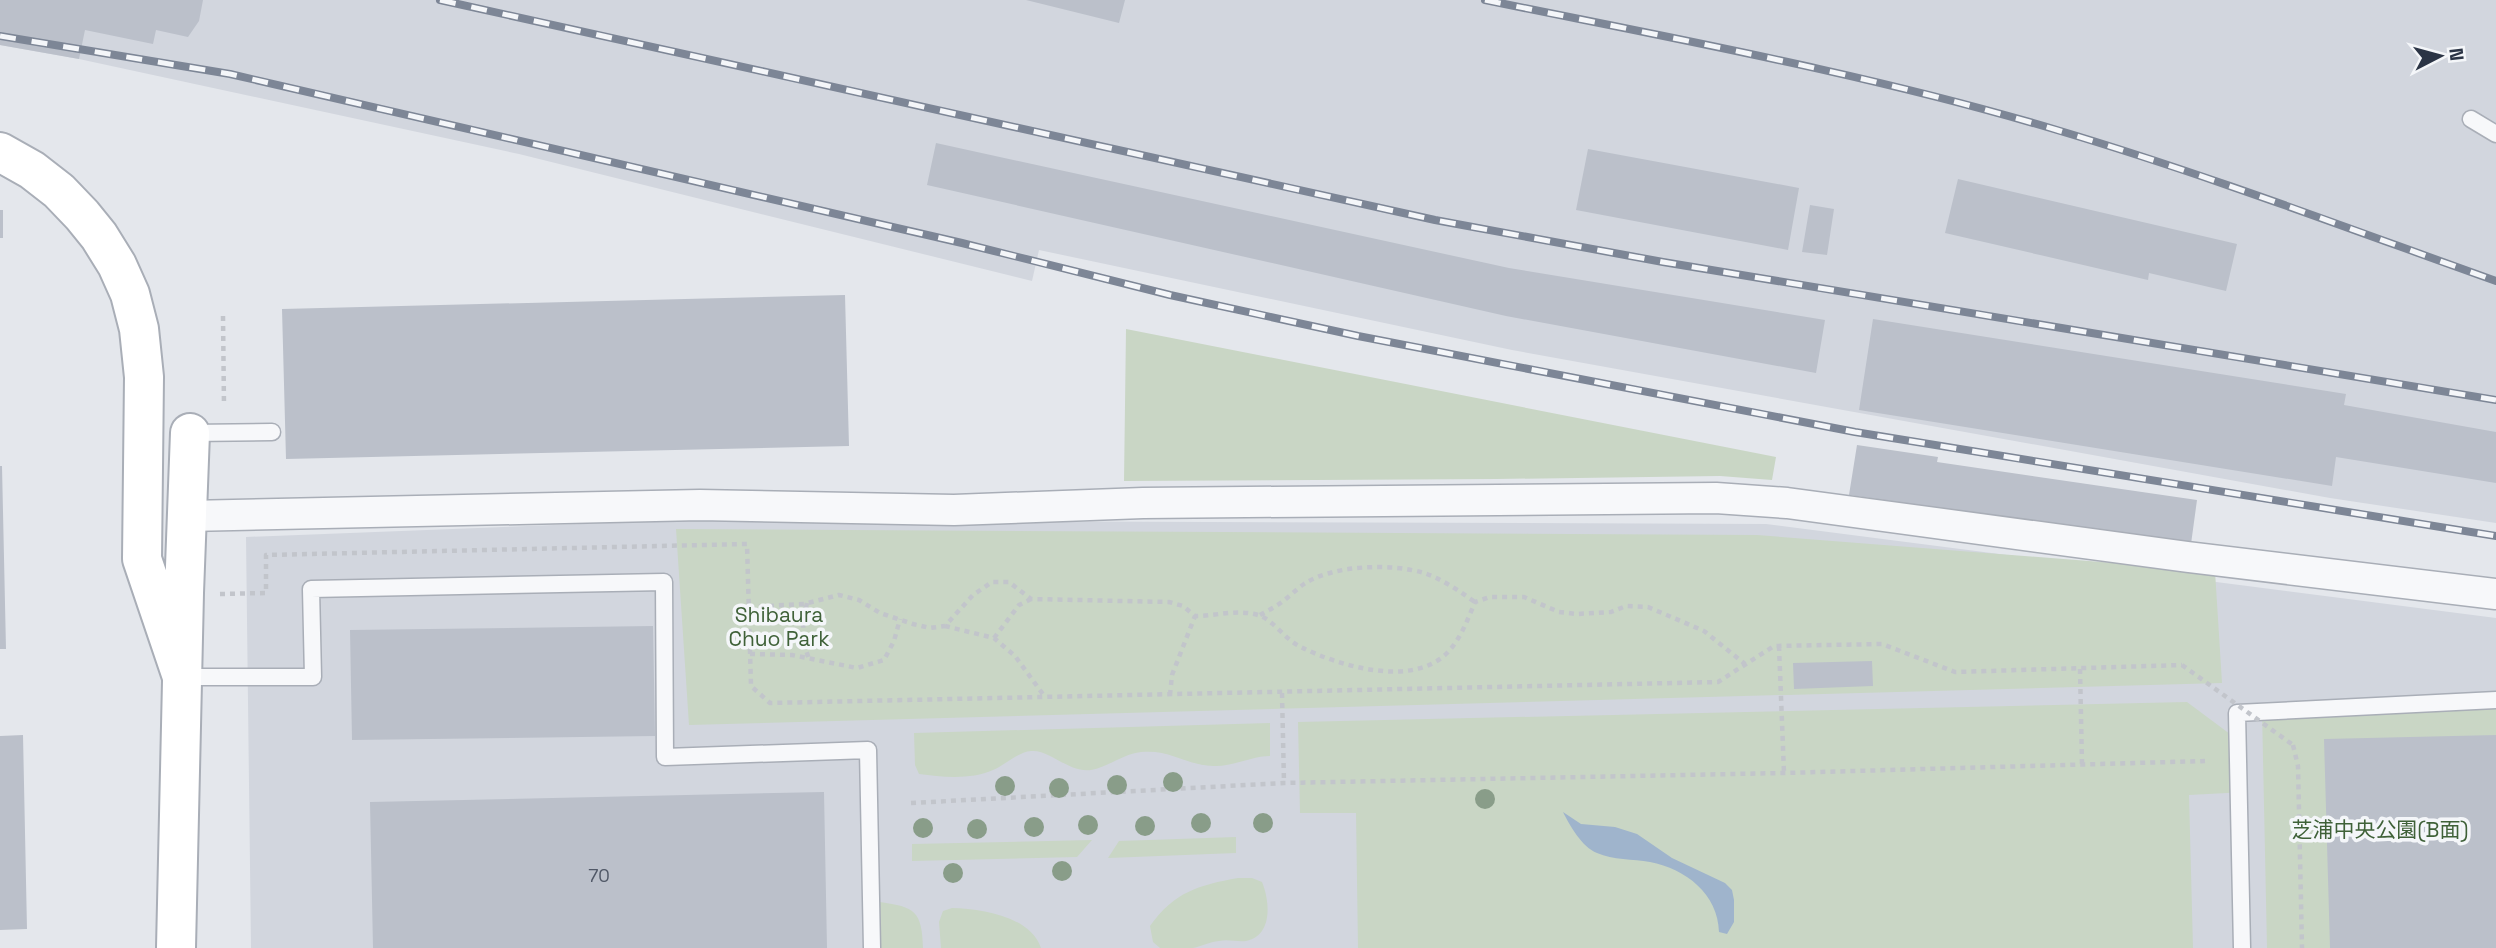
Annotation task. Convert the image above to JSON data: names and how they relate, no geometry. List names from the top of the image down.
{
  "parks": ["Shibaura Chuo Park", "芝浦中央公園(B面)"],
  "house_numbers": ["70"],
  "north": "right"
}
